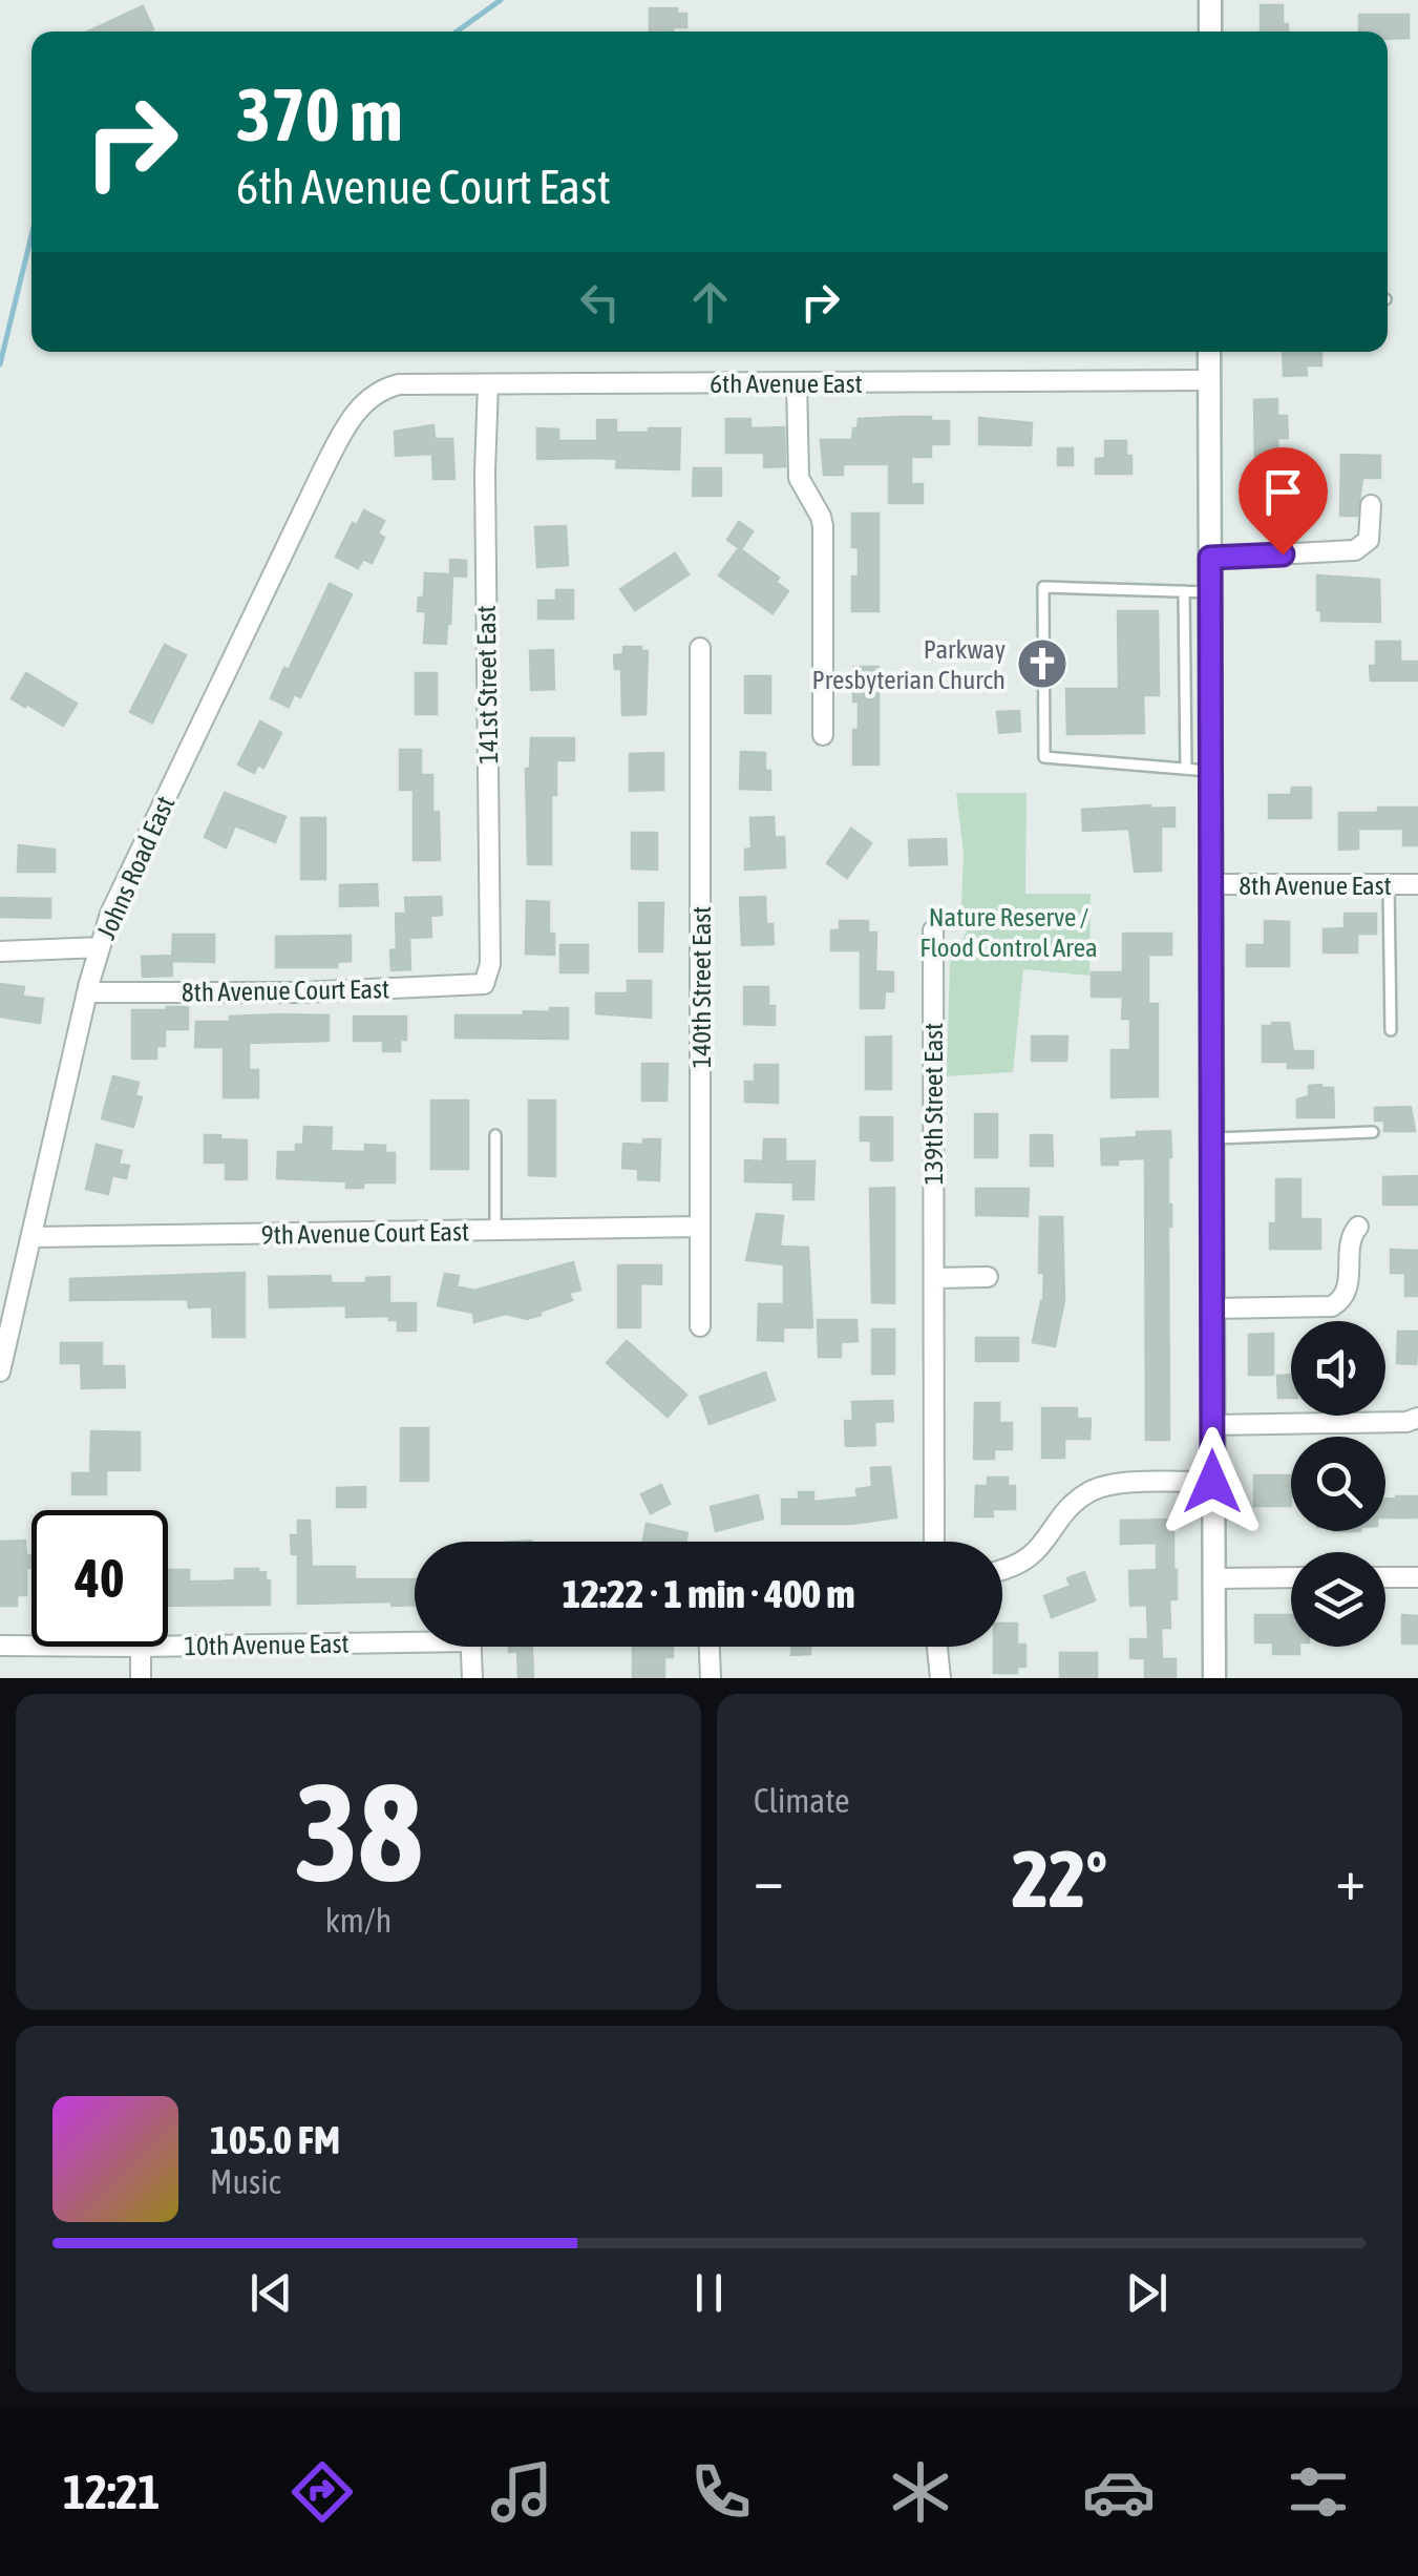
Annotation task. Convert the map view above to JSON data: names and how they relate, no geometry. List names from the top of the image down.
{
  "streets": {
    "street": [
      "6th Avenue East",
      "141st Street East",
      "Johns Road East",
      "8th Avenue East",
      "140th Street East",
      "8th Avenue Court East",
      "139th Street East",
      "9th Avenue Court East",
      "10th Avenue East"
    ]
  },
  "crossings": [
    ["6th Avenue East", "141st Street East"],
    ["6th Avenue East", "Johns Road East"],
    ["141st Street East", "8th Avenue Court East"],
    ["Johns Road East", "8th Avenue Court East"],
    ["Johns Road East", "9th Avenue Court East"],
    ["140th Street East", "9th Avenue Court East"]
  ],
  "parks": ["Nature Reserve / Flood Control Area"],
  "places": {
    "church": ["Parkway Presbyterian Church"]
  },
  "page": {
    "turn": ["370 m", "6th Avenue Court East"],
    "limit": "40",
    "trip": "12:22 · 1 min · 400 m",
    "tile": [
      ["38", "km/h"],
      "Climate"
    ],
    "heat": ["−", "22°", "+"],
    "song": ["105.0 FM", "Music"],
    "tabs": "12:21"
  }
}
